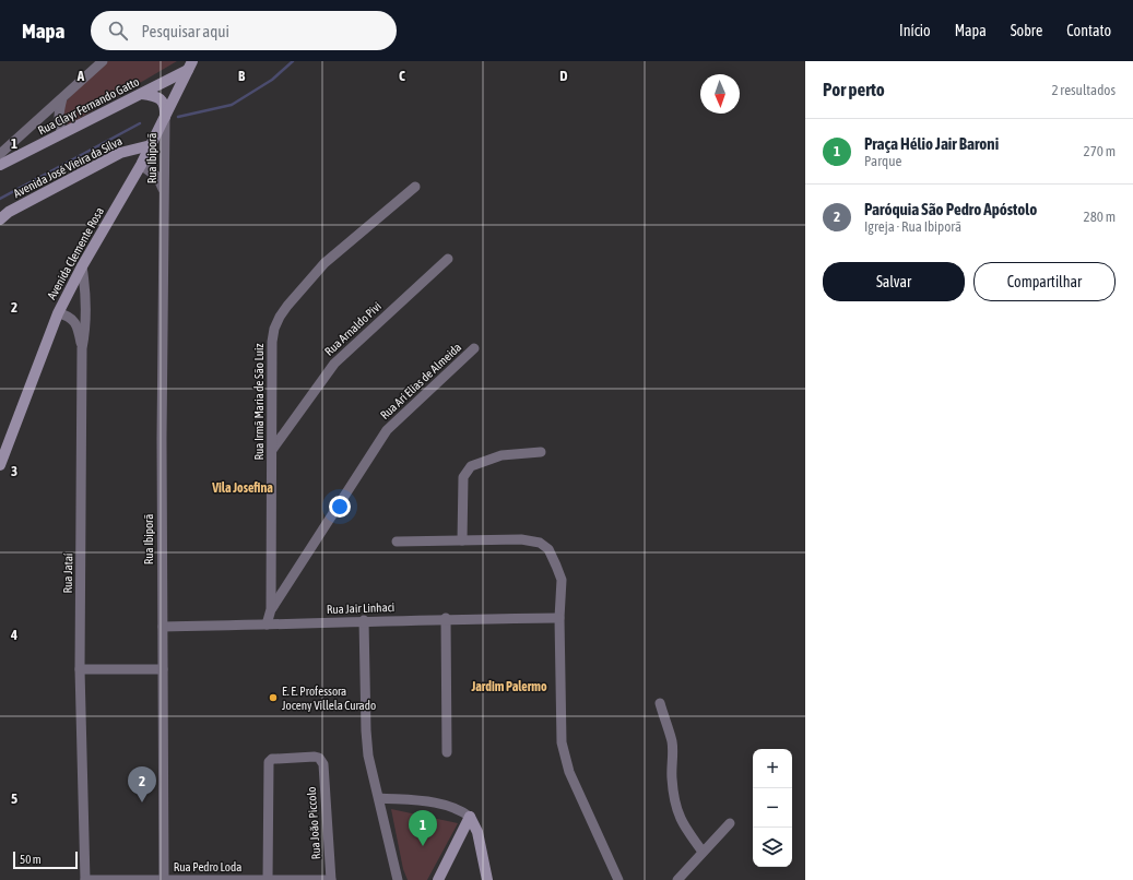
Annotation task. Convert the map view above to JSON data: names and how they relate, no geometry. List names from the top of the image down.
{
  "streets": {
    "main road": ["Rua Clayr Fernando Gatto", "Avenida José Vieira da Silva", "Avenida Clemente Rosa"],
    "street": [
      "Rua Ibiporã",
      "Rua Arnaldo Pivi",
      "Rua Ari Elias de Almeida",
      "Rua Irmã Maria de São Luiz",
      "Rua Jataí",
      "Rua Jair Linhaci",
      "Rua João Piccolo",
      "Rua Pedro Loda"
    ]
  },
  "crossings": [
    ["Rua Clayr Fernando Gatto", "Avenida Clemente Rosa"],
    ["Rua Ibiporã", "Avenida Clemente Rosa"],
    ["Rua Ibiporã", "Rua Jair Linhaci"],
    ["Rua Ibiporã", "Rua Pedro Loda"],
    ["Avenida José Vieira da Silva", "Avenida Clemente Rosa"],
    ["Avenida Clemente Rosa", "Rua Jataí"],
    ["Rua Arnaldo Pivi", "Rua Irmã Maria de São Luiz"],
    ["Rua Ari Elias de Almeida", "Rua Irmã Maria de São Luiz"],
    ["Rua Irmã Maria de São Luiz", "Rua Jair Linhaci"],
    ["Rua Jataí", "Rua Pedro Loda"],
    ["Rua João Piccolo", "Rua Pedro Loda"]
  ],
  "districts": ["Vila Josefina", "Jardim Palermo"],
  "places": ["E. E. Professora Joceny Villela Curado"],
  "scale_bar": "50 m",
  "north": "bottom",
  "page": {
    "header": "Mapa",
    "search": "Pesquisar aqui",
    "nav": [
      "Início",
      "Mapa",
      "Sobre",
      "Contato"
    ],
    "heading": ["Por perto", "2 resultados"],
    "list": [
      {
        "mark": "1",
        "name": "Praça Hélio Jair Baroni",
        "note": "Parque",
        "value": "270 m"
      },
      {
        "mark": "2",
        "name": "Paróquia São Pedro Apóstolo",
        "note": "Igreja · Rua Ibiporã",
        "value": "280 m"
      }
    ],
    "buttons": ["Salvar", "Compartilhar"],
    "map_buttons": ["+", "−"],
    "pins": ["2", "1"],
    "scale": "50 m"
  },
  "grid": {
    "columns": [
      "A",
      "B",
      "C",
      "D"
    ],
    "rows": [
      "1",
      "2",
      "3",
      "4",
      "5"
    ]
  }
}
